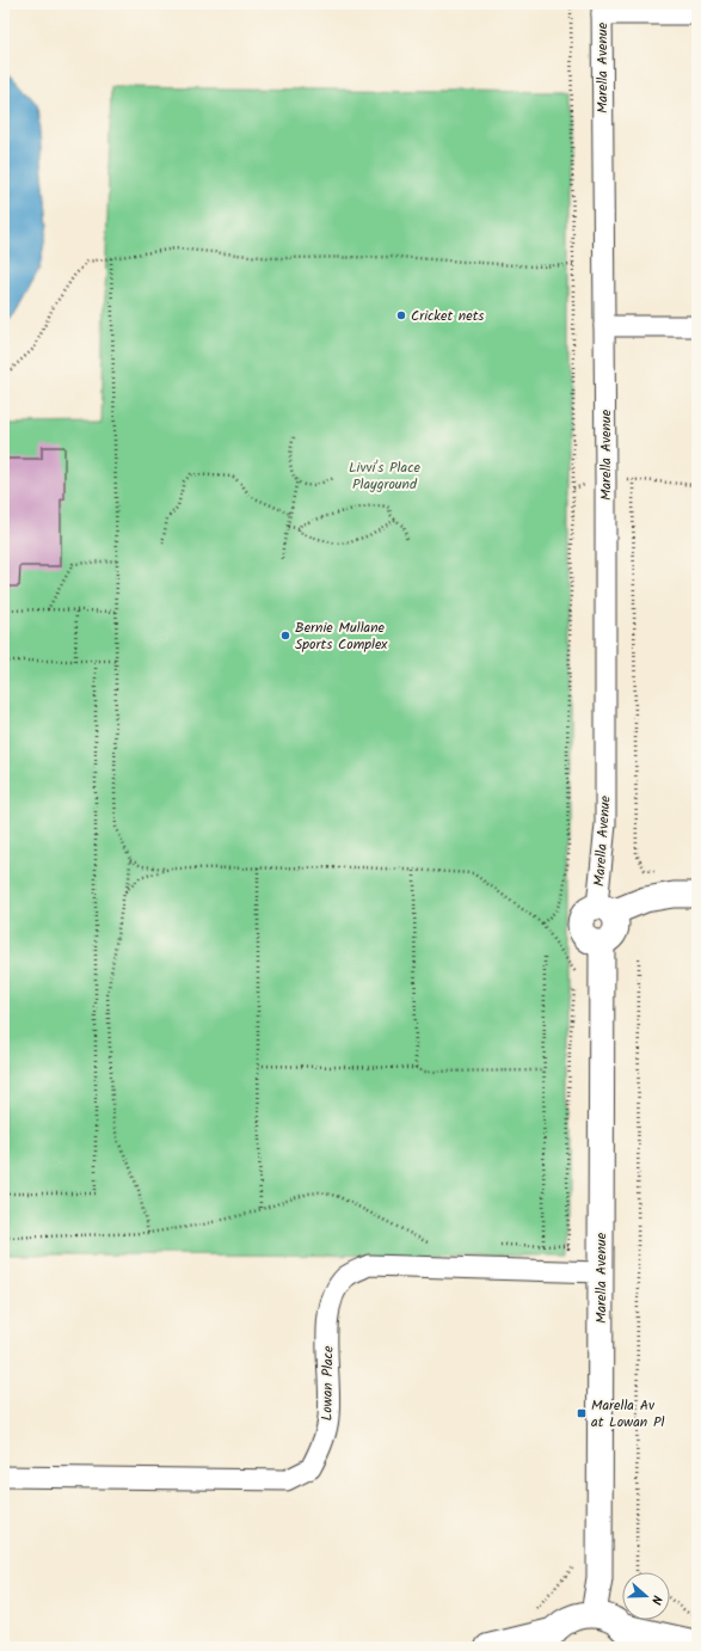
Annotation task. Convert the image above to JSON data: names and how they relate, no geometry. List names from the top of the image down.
{
  "streets": {
    "street": ["Marella Avenue", "Lowan Place"]
  },
  "crossings": [
    ["Marella Avenue", "Lowan Place"]
  ],
  "parks": ["Livvi's Place Playground"],
  "places": {
    "other": ["Cricket nets", "Bernie Mullane Sports Complex"],
    "transit": ["Marella Av at Lowan Pl"]
  },
  "north": "right"
}
